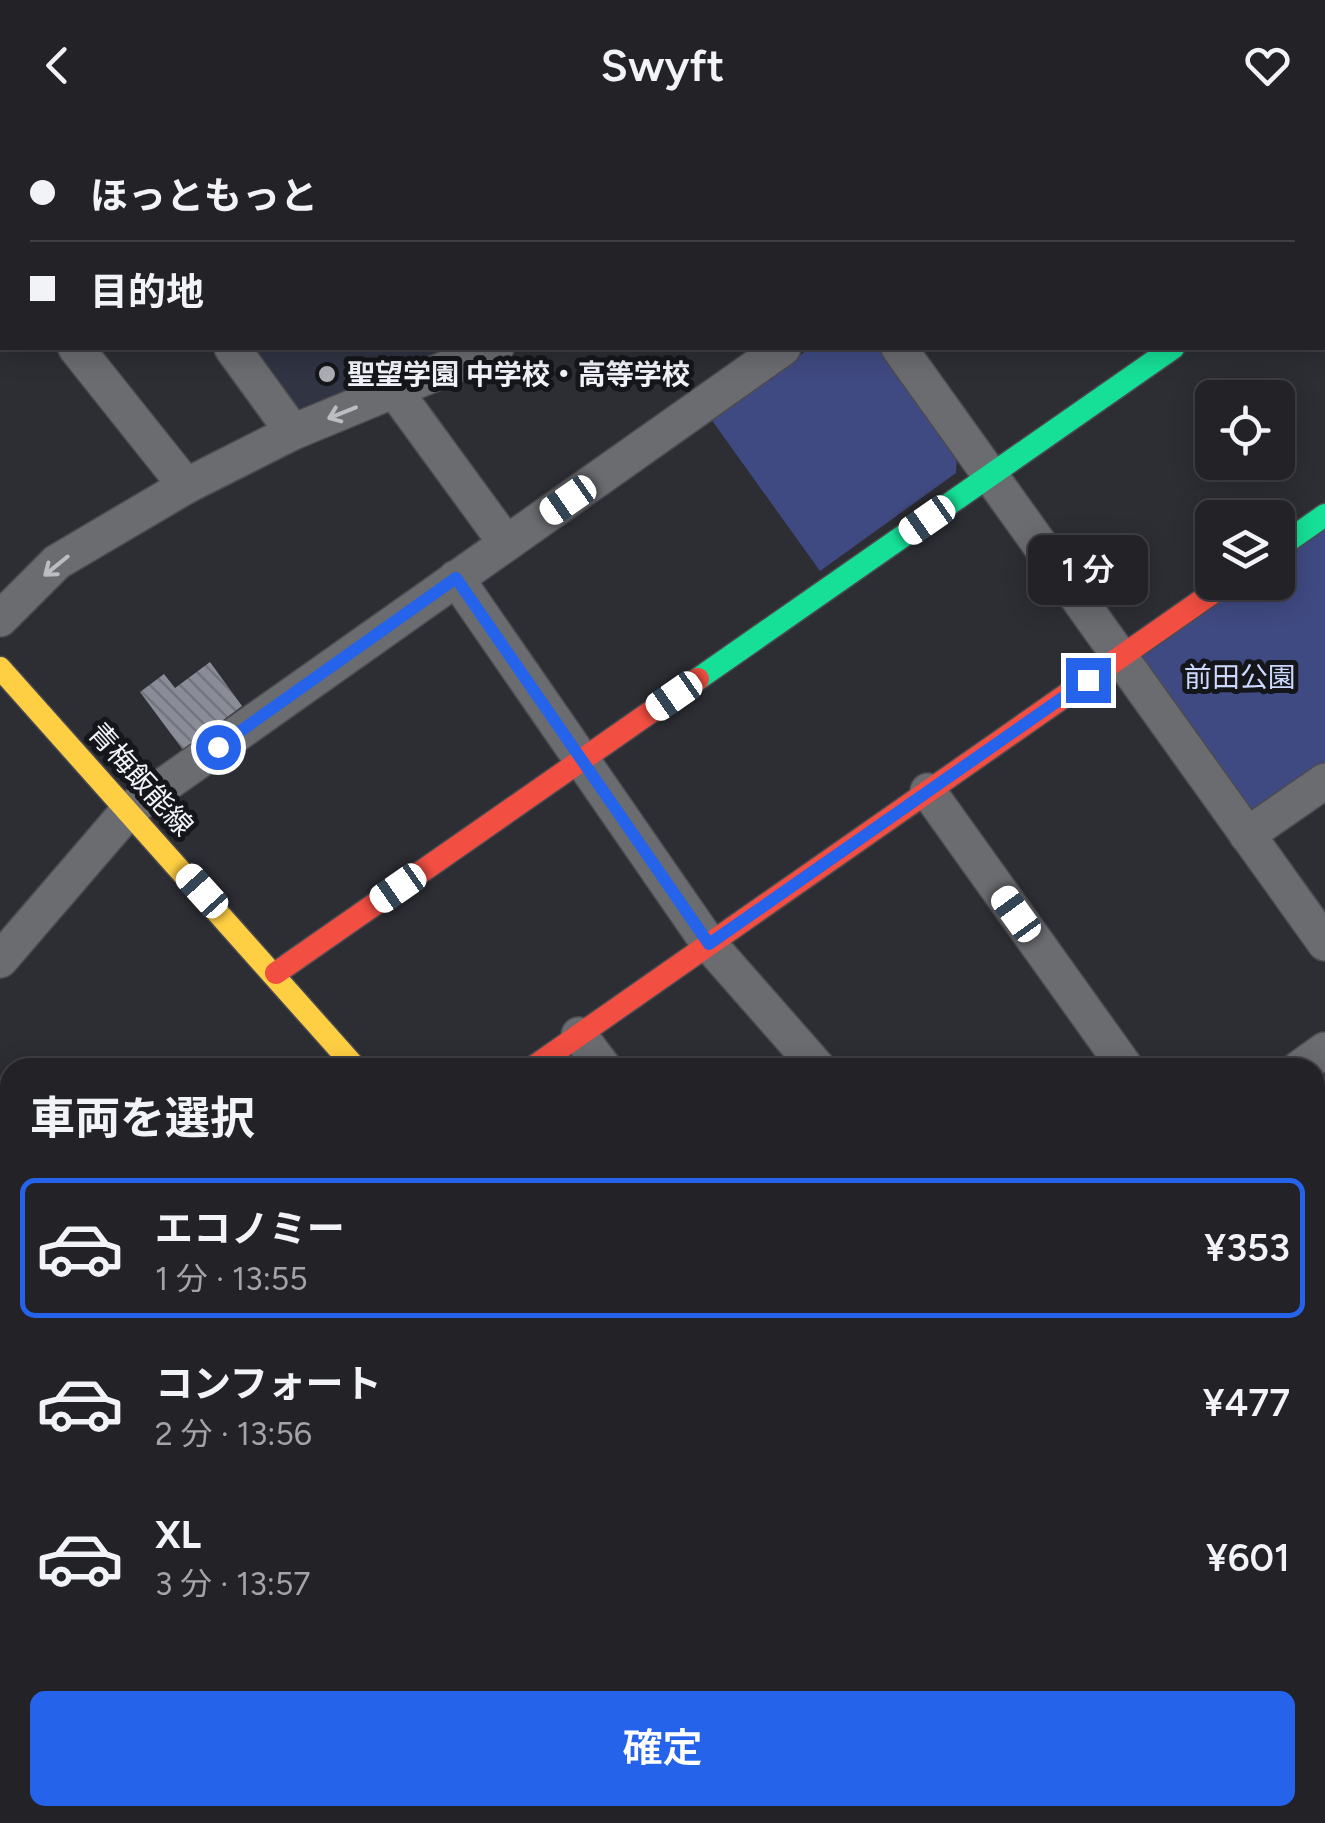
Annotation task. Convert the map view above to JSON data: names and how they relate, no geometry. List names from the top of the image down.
{
  "streets": {
    "street": ["青梅飯能線"]
  },
  "parks": ["前田公園"],
  "places": ["聖望学園 中学校・高等学校"],
  "page": {
    "header": "Swyft",
    "banner": ["ほっともっと", "目的地"],
    "bubble": "1 分",
    "heading": "車両を選択",
    "list": [
      {
        "name": "エコノミー",
        "note": "1 分 · 13:55",
        "value": "¥353"
      },
      {
        "name": "コンフォート",
        "note": "2 分 · 13:56",
        "value": "¥477"
      },
      {
        "name": "XL",
        "note": "3 分 · 13:57",
        "value": "¥601"
      }
    ],
    "buttons": "確定"
  }
}
